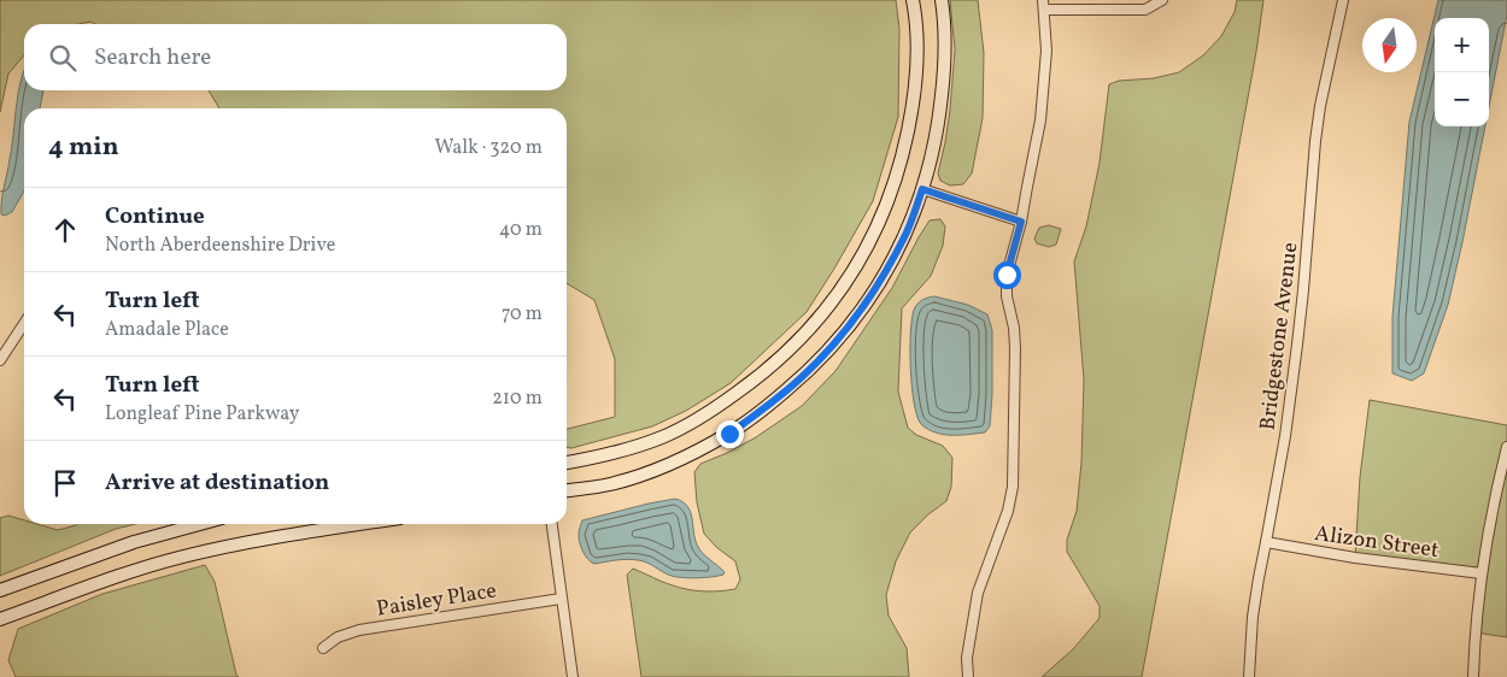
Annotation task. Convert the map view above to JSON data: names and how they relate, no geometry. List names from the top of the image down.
{
  "streets": {
    "street": ["Bridgestone Avenue", "Alizon Street", "Paisley Place"]
  },
  "crossings": [
    ["Bridgestone Avenue", "Alizon Street"]
  ],
  "north": "bottom",
  "page": {
    "map_buttons": ["+", "−"],
    "search": "Search here",
    "heading": ["4 min", "Walk · 320 m"],
    "list": [
      ["Continue", "North Aberdeenshire Drive", "40 m"],
      ["Turn left", "Amadale Place", "70 m"],
      ["Turn left", "Longleaf Pine Parkway", "210 m"],
      "Arrive at destination"
    ]
  }
}
